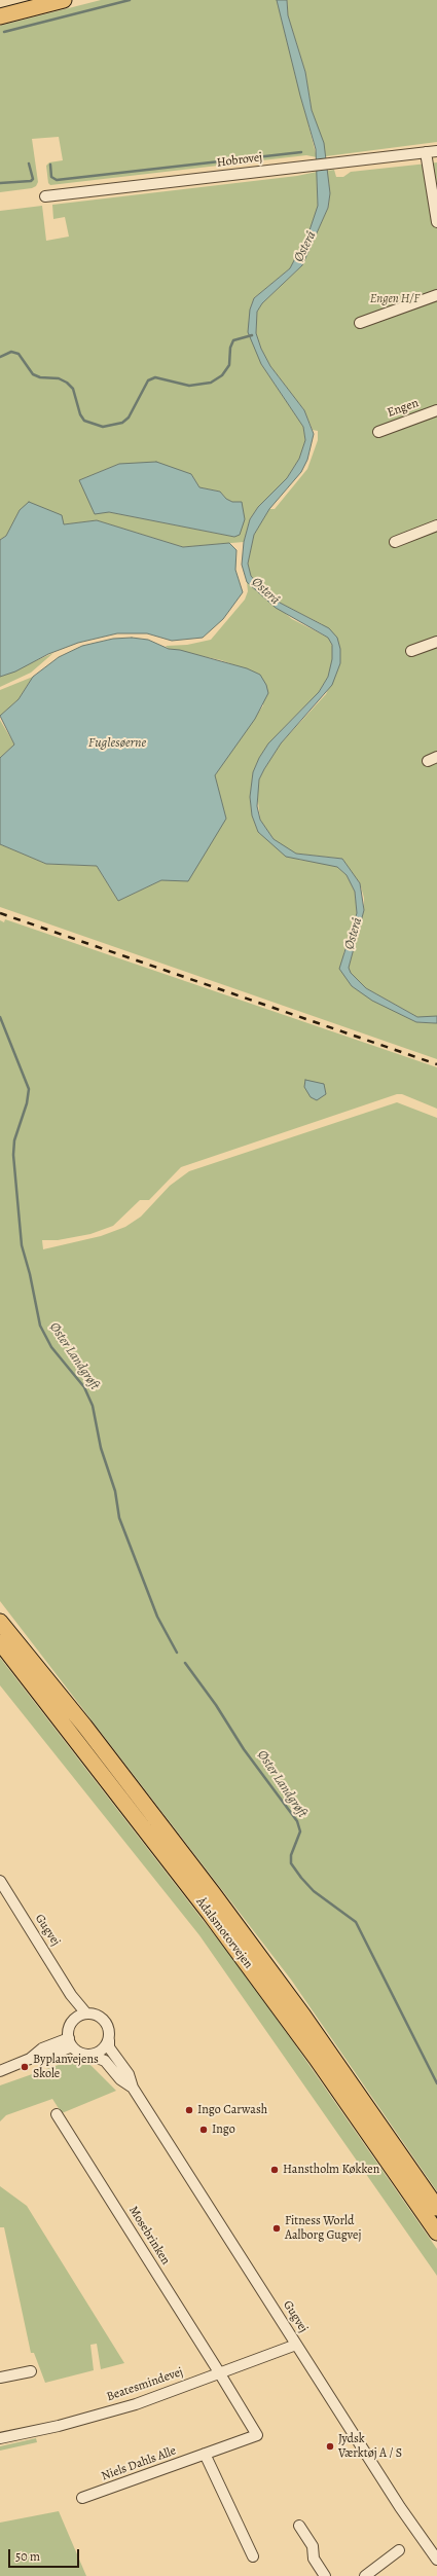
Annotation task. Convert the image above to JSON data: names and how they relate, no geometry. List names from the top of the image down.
{
  "streets": {
    "highway": ["Ådalsmotorvejen"],
    "street": [
      "Hobrovej",
      "Engen",
      "Gugvej",
      "Mosebrinken",
      "Beatesmindevej",
      "Niels Dahls Alle"
    ]
  },
  "crossings": [
    ["Gugvej", "Beatesmindevej"],
    ["Mosebrinken", "Beatesmindevej"],
    ["Mosebrinken", "Niels Dahls Alle"],
    ["Beatesmindevej", "Niels Dahls Alle"]
  ],
  "water": ["Østerå", "Fuglesøerne", "Øster Landgrøft"],
  "parks": ["Engen H/F"],
  "places": [
    "Byplanvejens Skole",
    "Ingo Carwash",
    "Ingo",
    "Hanstholm Køkken",
    "Fitness World Aalborg Gugvej",
    "Jydsk Værktøj A / S"
  ],
  "scale_bar": "50 m"
}
